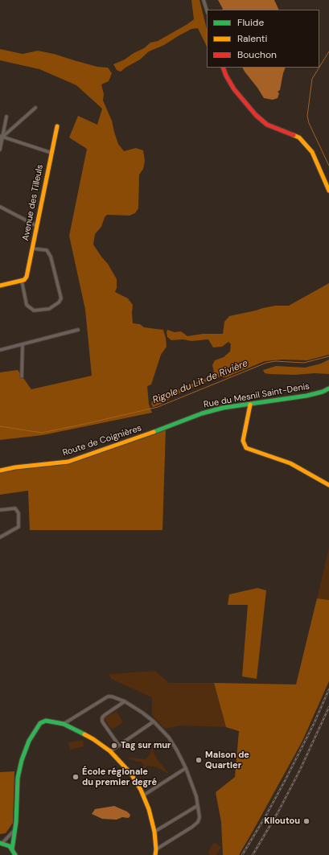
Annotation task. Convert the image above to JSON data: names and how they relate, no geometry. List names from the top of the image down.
{
  "streets": {
    "street": ["Avenue des Tilleuls", "Rue du Mesnil Saint-Denis", "Route de Coignières"]
  },
  "crossings": [
    ["Rue du Mesnil Saint-Denis", "Route de Coignières"]
  ],
  "water": ["Rigole du Lit de Rivière"],
  "places": [
    "Tag sur mur",
    "Maison de Quartier",
    "École régionale du premier degré",
    "Kiloutou"
  ],
  "legend": ["Fluide", "Ralenti", "Bouchon"]
}
